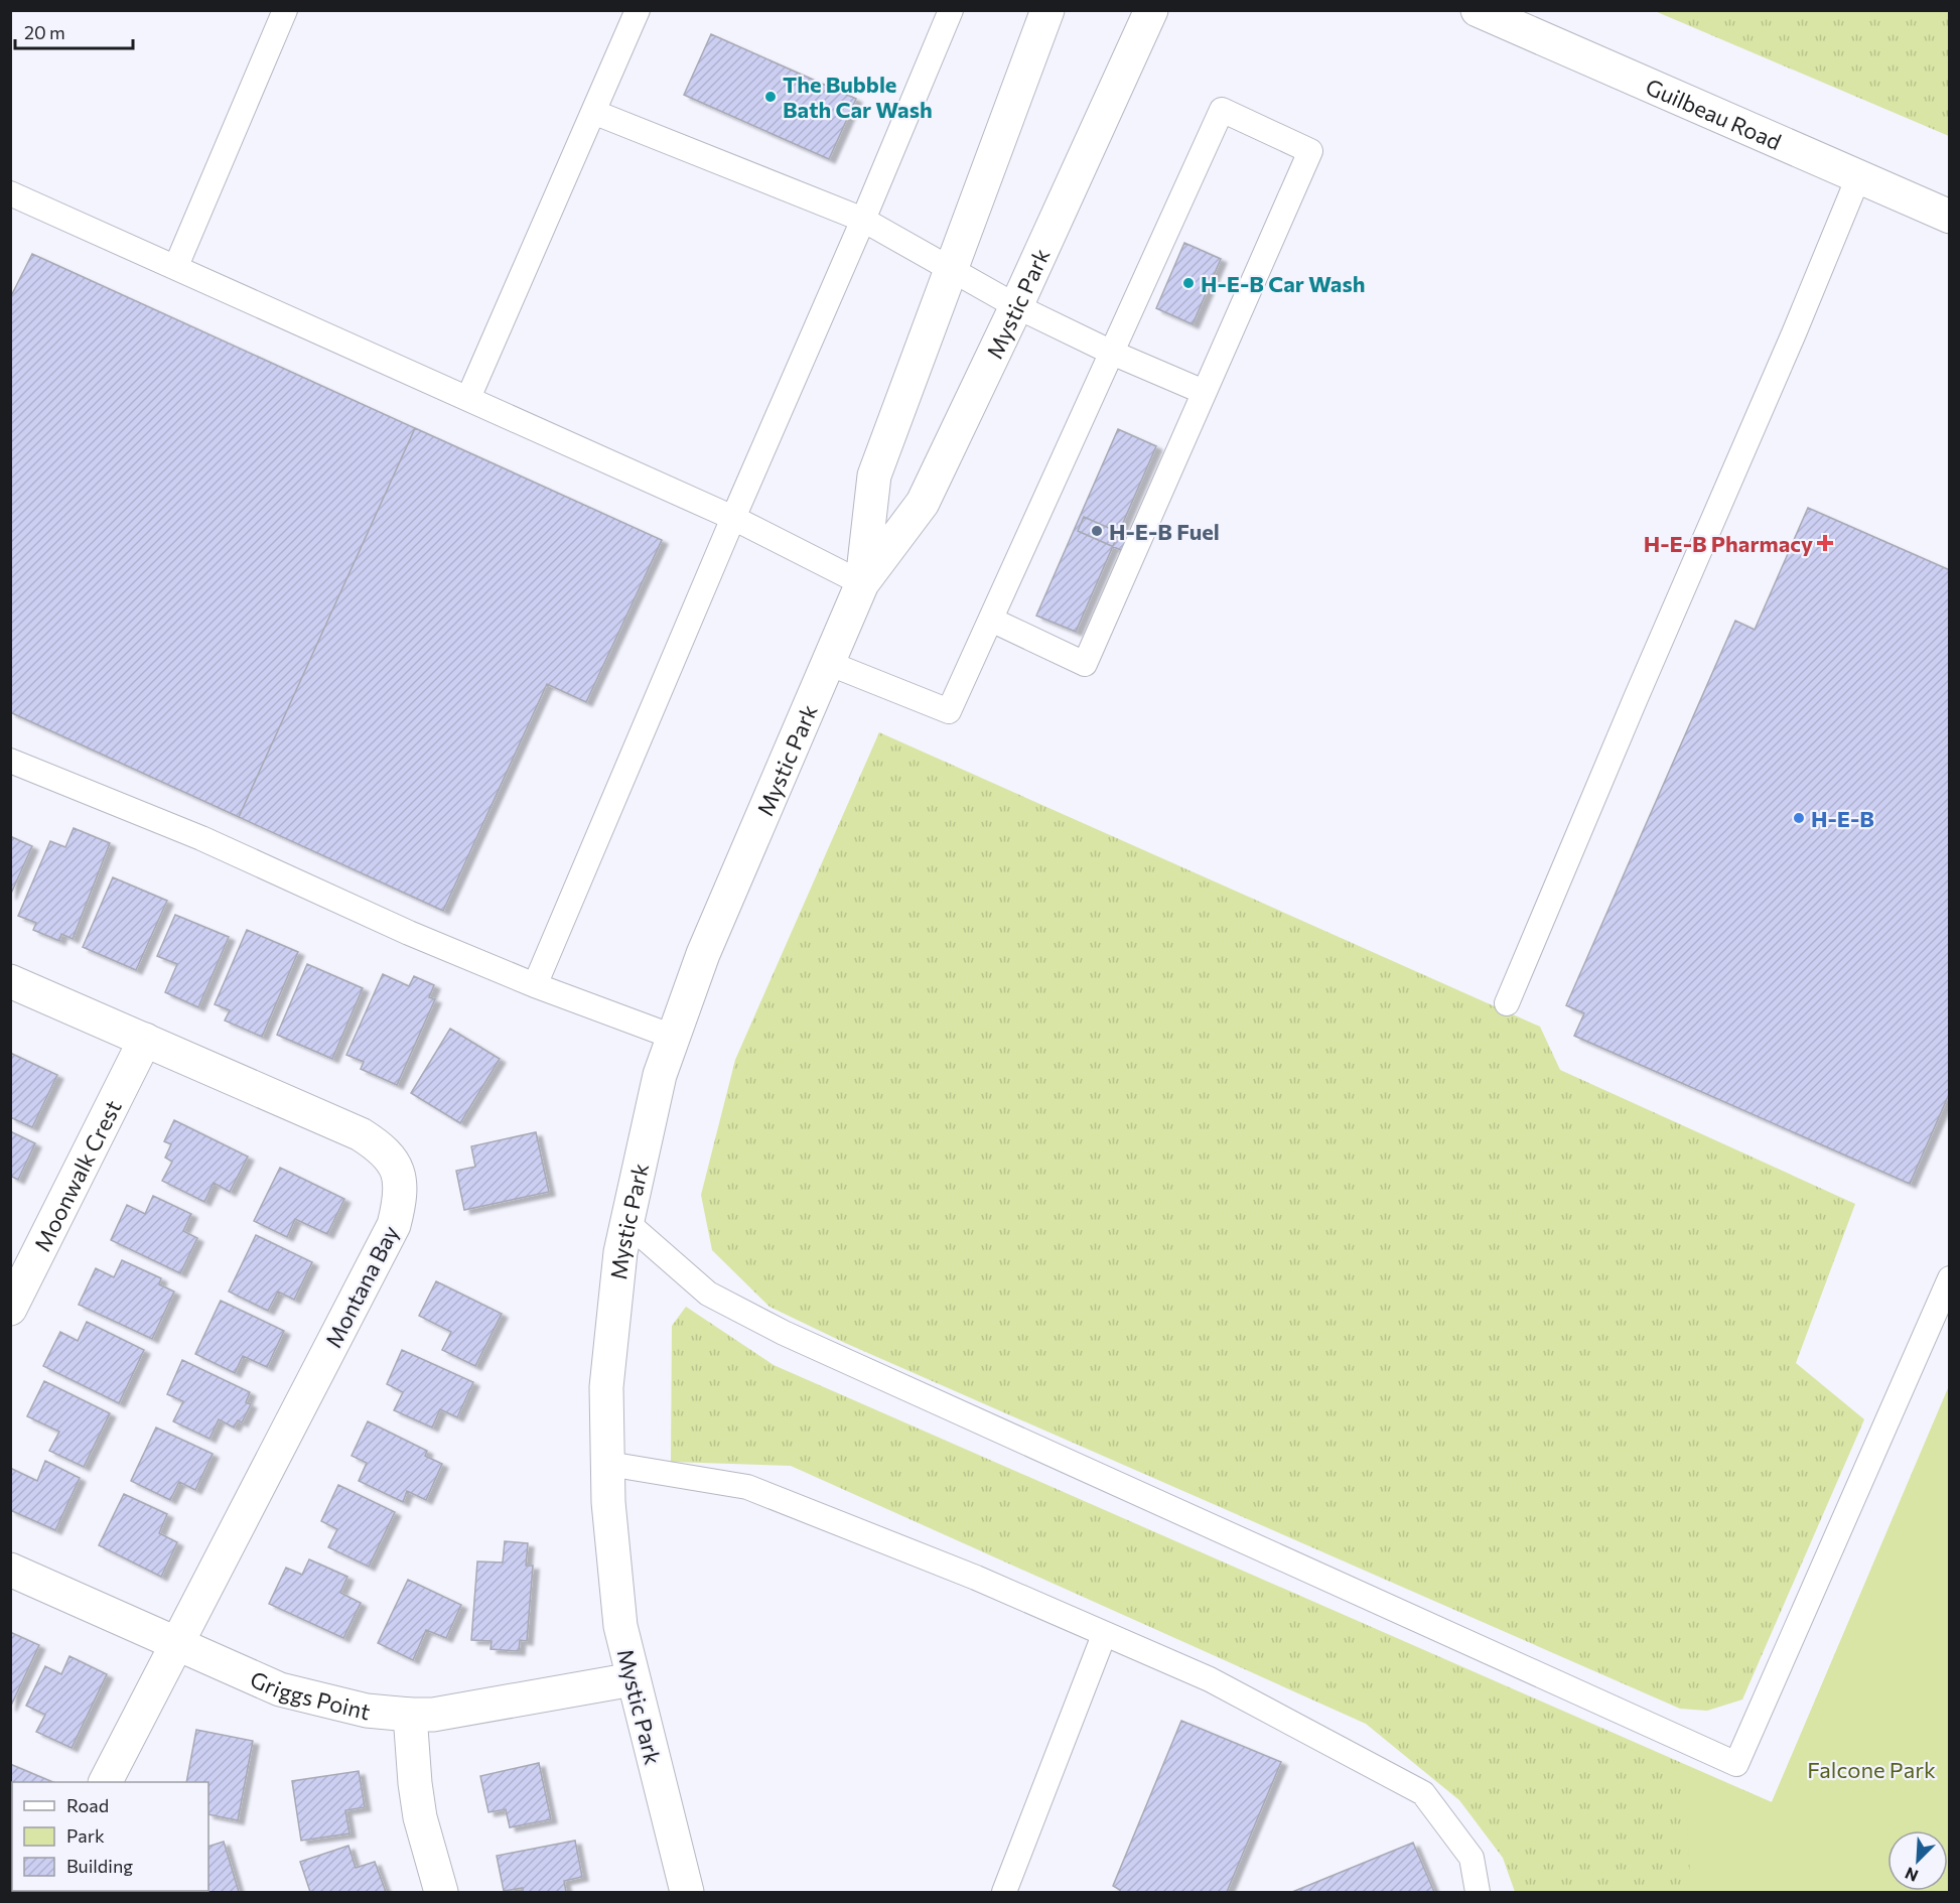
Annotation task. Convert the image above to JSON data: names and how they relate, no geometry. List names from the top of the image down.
{
  "streets": {
    "street": [
      "Guilbeau Road",
      "Mystic Park",
      "Moonwalk Crest",
      "Montana Bay",
      "Griggs Point"
    ]
  },
  "crossings": [
    ["Mystic Park", "Griggs Point"],
    ["Moonwalk Crest", "Montana Bay"],
    ["Montana Bay", "Griggs Point"]
  ],
  "parks": ["Falcone Park"],
  "places": {
    "other": [
      "The Bubble Bath Car Wash",
      "H-E-B Car Wash",
      "H-E-B Fuel",
      "H-E-B"
    ],
    "health": ["H-E-B Pharmacy"]
  },
  "legend": ["Road", "Park", "Building"],
  "scale_bar": "20 m",
  "north": "bottom left"
}
